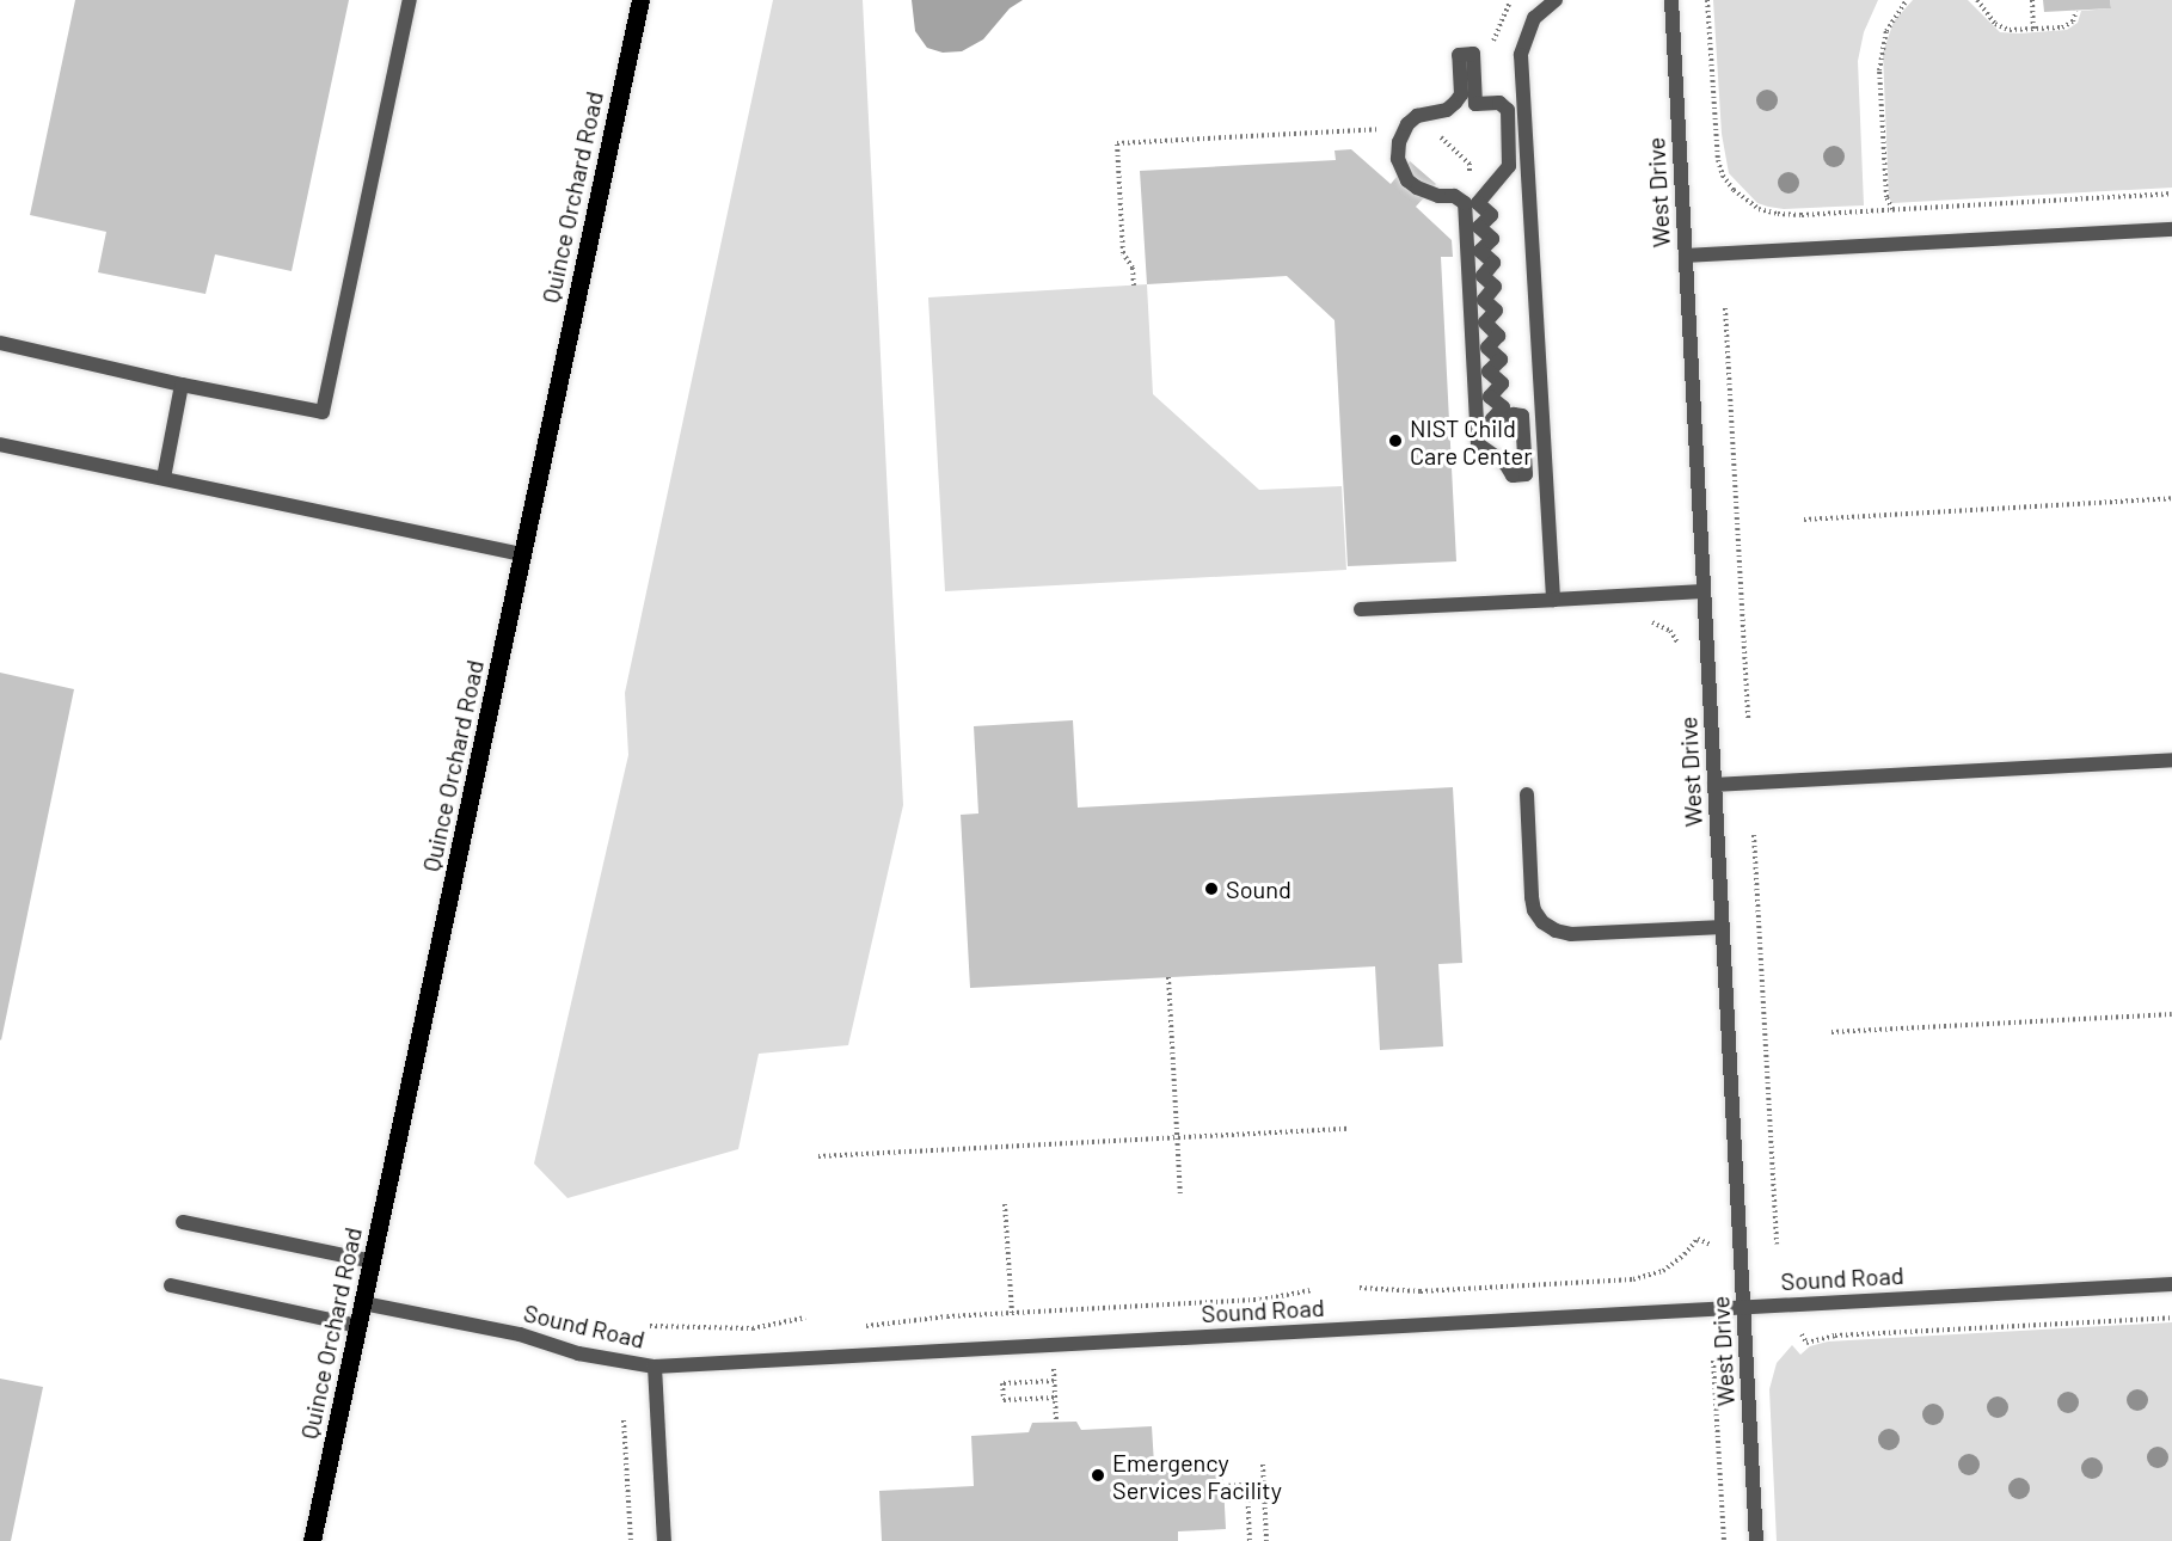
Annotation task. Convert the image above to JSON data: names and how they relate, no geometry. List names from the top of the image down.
{
  "streets": {
    "main road": ["Quince Orchard Road"],
    "street": ["West Drive", "Sound Road"]
  },
  "crossings": [
    ["West Drive", "Sound Road"],
    ["Quince Orchard Road", "Sound Road"]
  ],
  "places": ["NIST Child Care Center", "Sound", "Emergency Services Facility"]
}
